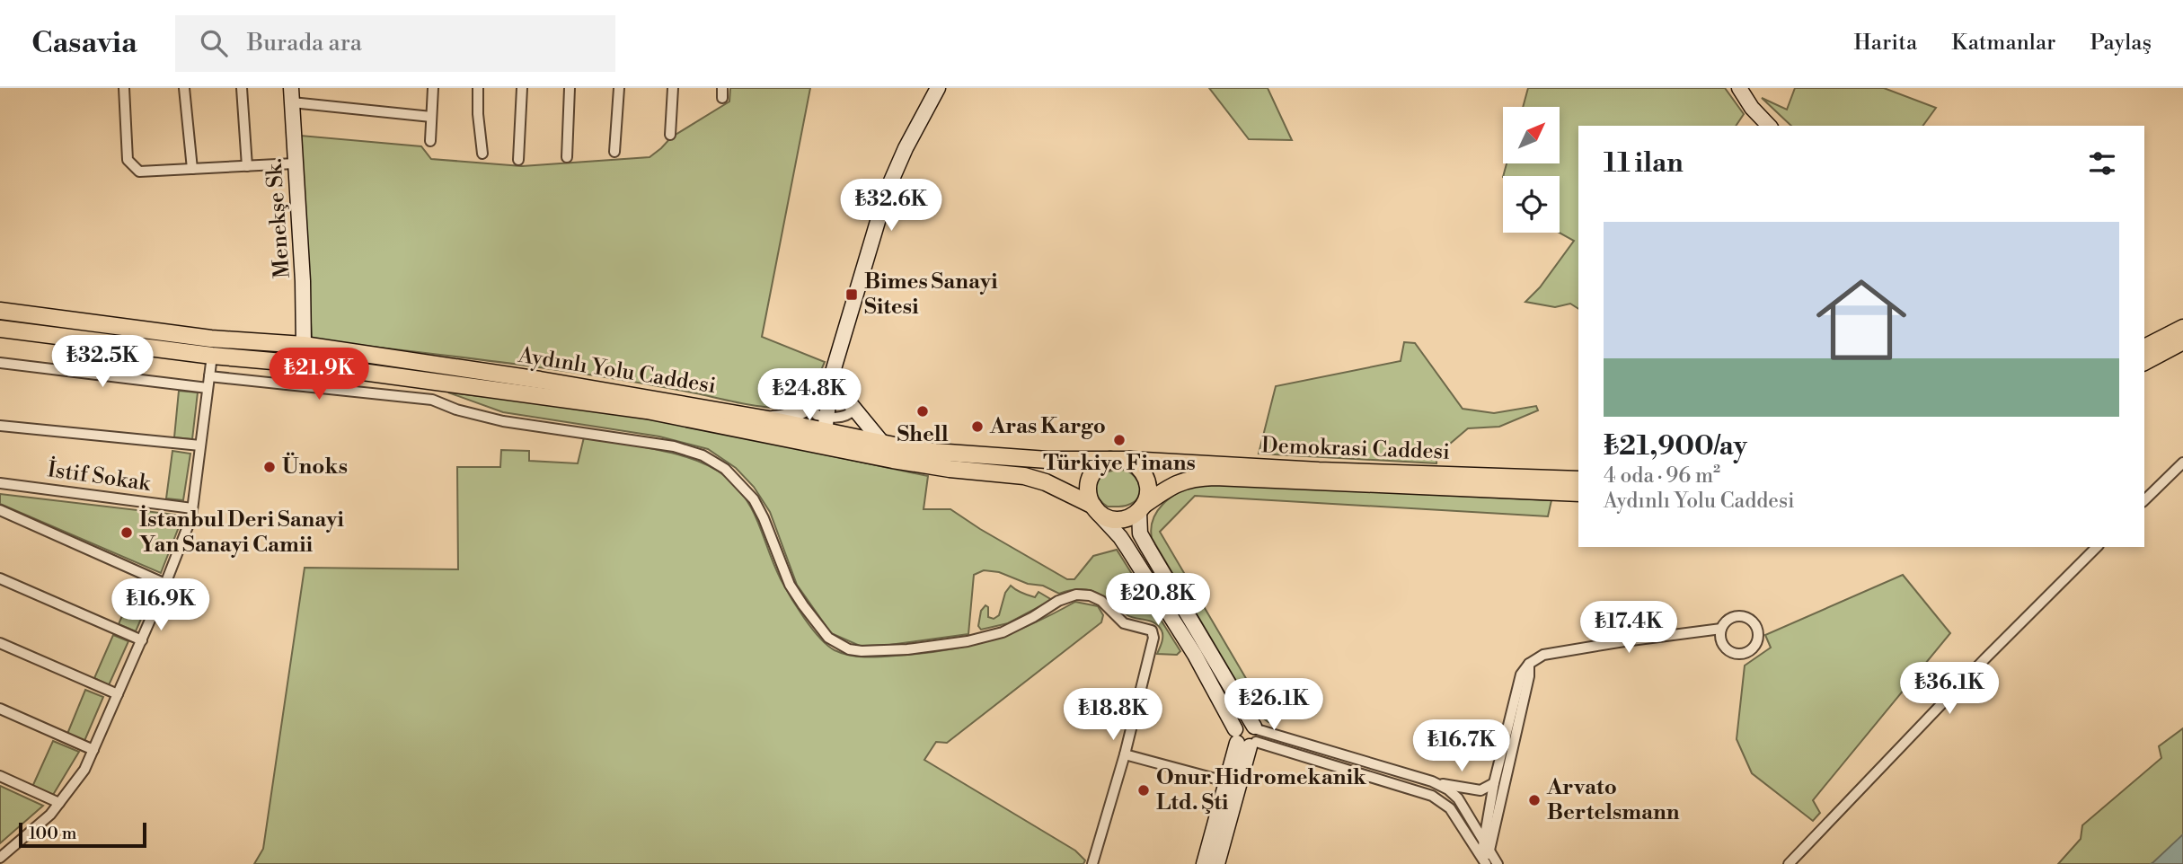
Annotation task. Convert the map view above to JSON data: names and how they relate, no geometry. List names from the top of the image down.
{
  "streets": {
    "main road": ["Aydınlı Yolu Caddesi", "Demokrasi Caddesi"],
    "street": ["Menekşe Sk.", "İstif Sokak"]
  },
  "crossings": [
    ["Menekşe Sk.", "Aydınlı Yolu Caddesi"],
    ["Aydınlı Yolu Caddesi", "Demokrasi Caddesi"]
  ],
  "places": {
    "transit": ["Bimes Sanayi Sitesi"],
    "other": [
      "Shell",
      "Aras Kargo",
      "Türkiye Finans",
      "Ünoks",
      "İstanbul Deri Sanayi Yan Sanayi Camii",
      "Onur Hidromekanik Ltd. Şti",
      "Arvato Bertelsmann"
    ]
  },
  "scale_bar": "100 m",
  "north": "top right",
  "page": {
    "header": "Casavia",
    "search": "Burada ara",
    "nav": ["Harita", "Katmanlar", "Paylaş"],
    "heading": "11 ilan",
    "price": [
      "₺32.6K",
      "₺32.5K",
      "₺21.9K",
      "₺24.8K",
      "₺20.8K",
      "₺16.9K",
      "₺17.4K",
      "₺36.1K",
      "₺26.1K",
      "₺18.8K",
      "₺16.7K"
    ],
    "list": [
      {
        "name": "₺21,900/ay",
        "note": "4 oda · 96 m² · Aydınlı Yolu Caddesi"
      }
    ],
    "scale": "100 m"
  }
}
